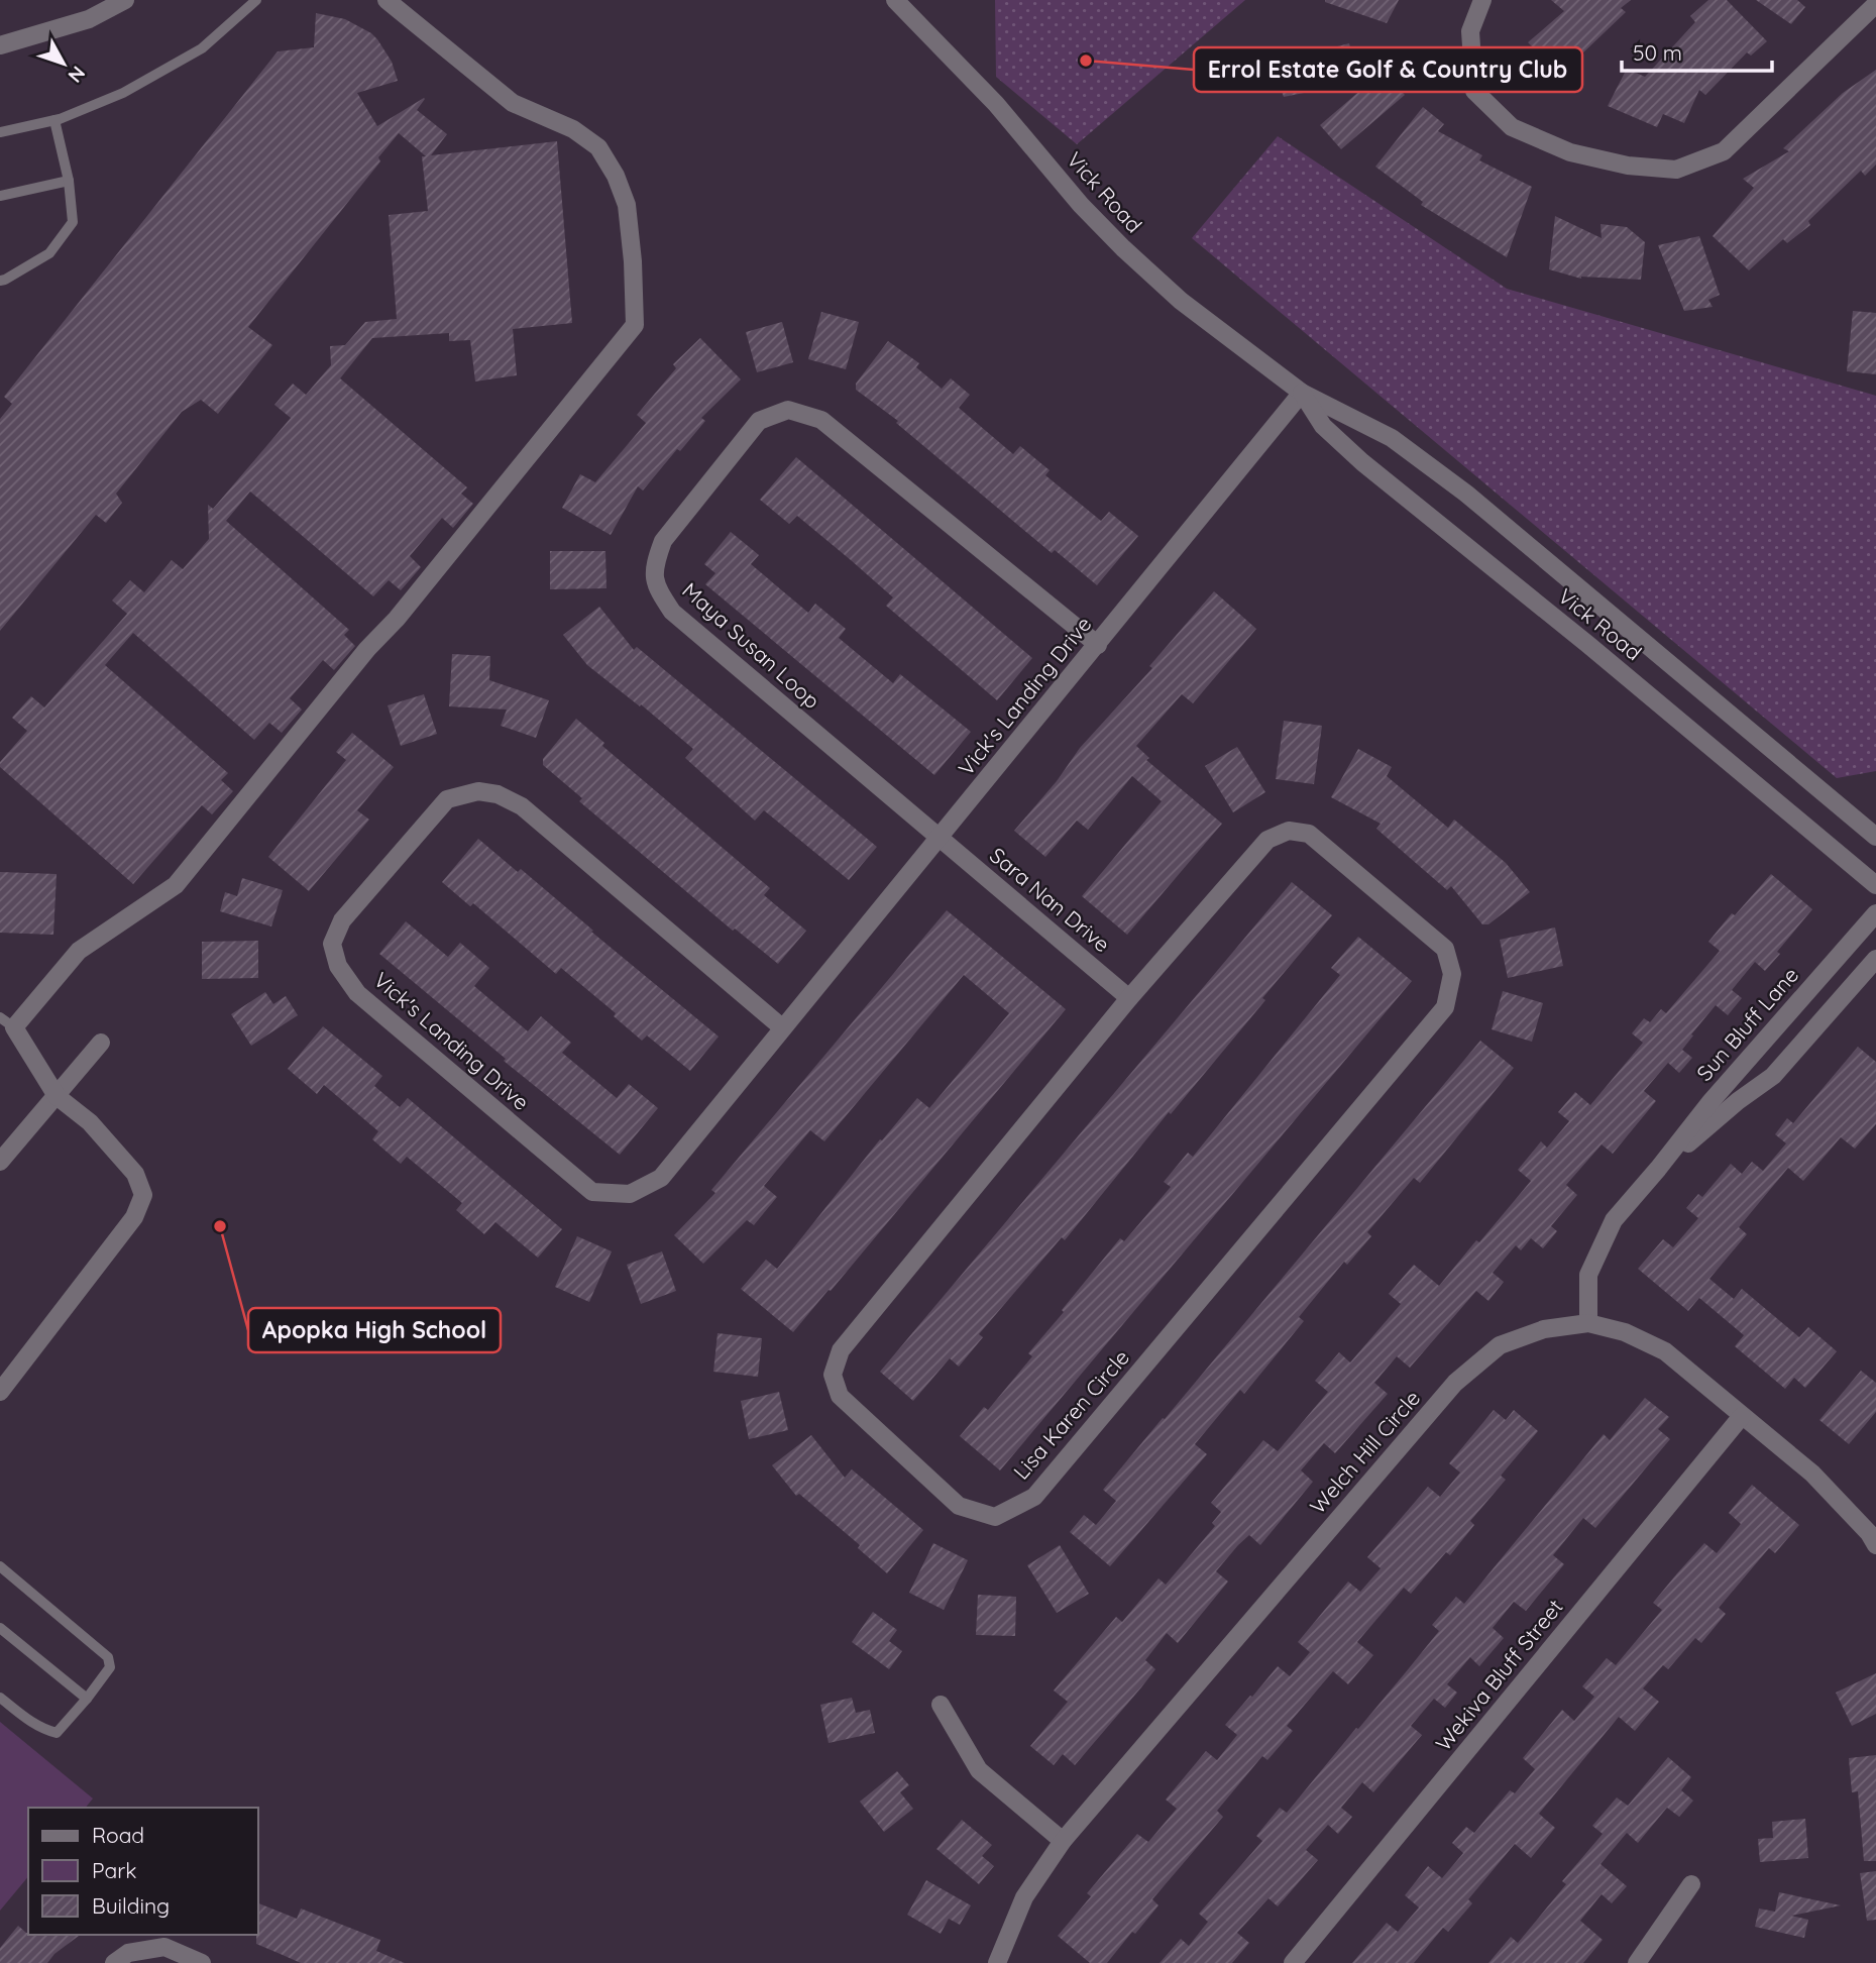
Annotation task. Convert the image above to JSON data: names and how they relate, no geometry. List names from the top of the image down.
{
  "streets": {
    "street": [
      "Vick Road",
      "Maya Susan Loop",
      "Vick's Landing Drive",
      "Sara Nan Drive",
      "Sun Bluff Lane",
      "Lisa Karen Circle",
      "Welch Hill Circle",
      "Wekiva Bluff Street"
    ]
  },
  "crossings": [
    ["Vick Road", "Vick's Landing Drive"],
    ["Maya Susan Loop", "Vick's Landing Drive"],
    ["Maya Susan Loop", "Sara Nan Drive"],
    ["Vick's Landing Drive", "Sara Nan Drive"],
    ["Sara Nan Drive", "Lisa Karen Circle"],
    ["Sun Bluff Lane", "Welch Hill Circle"],
    ["Welch Hill Circle", "Wekiva Bluff Street"]
  ],
  "places": ["Errol Estate Golf & Country Club", "Apopka High School"],
  "legend": ["Road", "Park", "Building"],
  "scale_bar": "50 m",
  "north": "bottom right"
}
